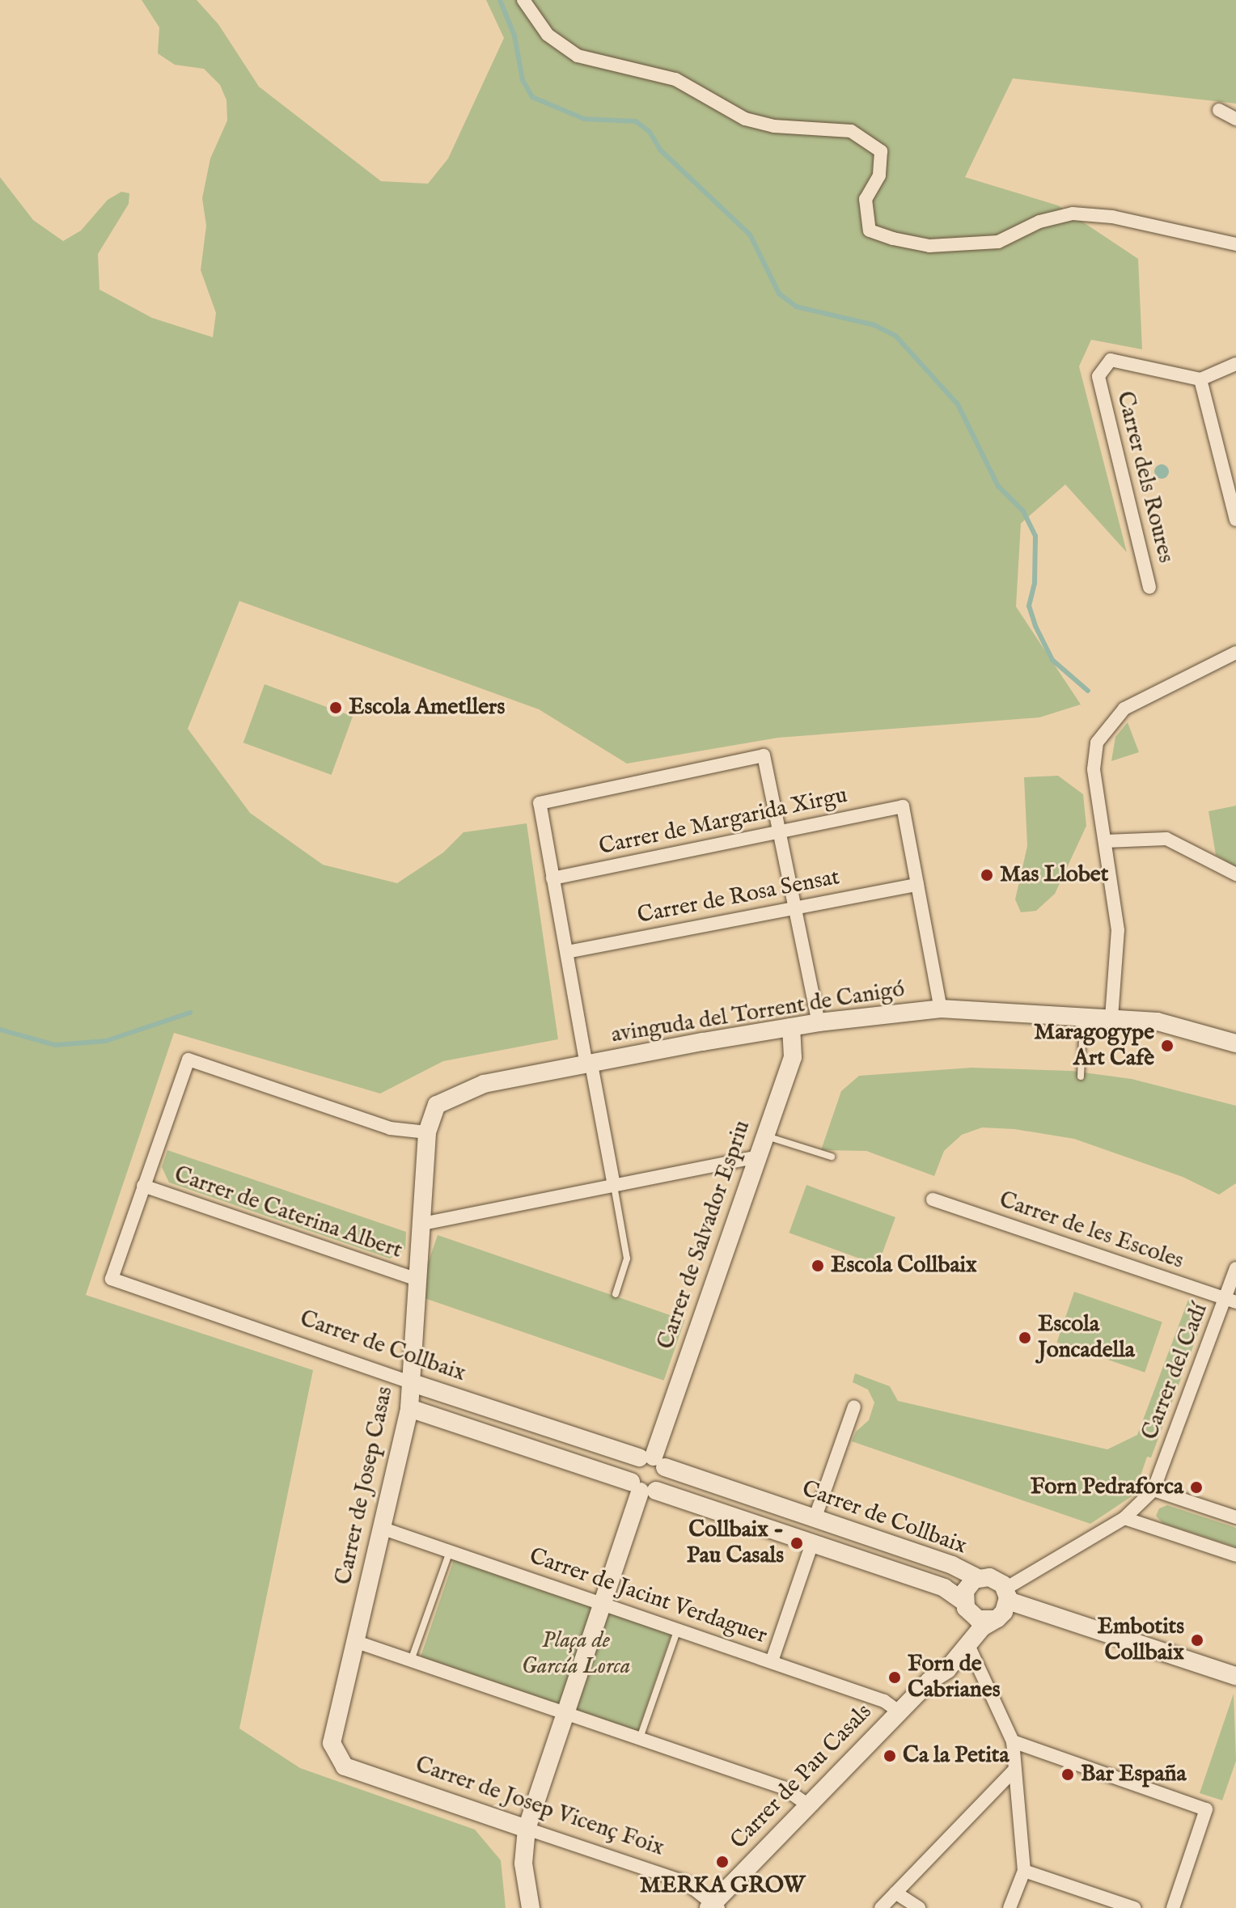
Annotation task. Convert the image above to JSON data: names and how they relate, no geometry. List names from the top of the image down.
{
  "streets": {
    "street": [
      "Carrer dels Roures",
      "Carrer de Margarida Xirgu",
      "Carrer de Rosa Sensat",
      "avinguda del Torrent de Canigó",
      "Carrer de Caterina Albert",
      "Carrer de les Escoles",
      "Carrer de Salvador Espriu",
      "Carrer de Collbaix",
      "Carrer del Cadí",
      "Carrer de Josep Casas",
      "Carrer de Jacint Verdaguer",
      "Carrer de Pau Casals",
      "Carrer de Josep Vicenç Foix"
    ]
  },
  "crossings": [
    ["Carrer de Margarida Xirgu", "Carrer de Rosa Sensat"],
    ["avinguda del Torrent de Canigó", "Carrer de Salvador Espriu"],
    ["avinguda del Torrent de Canigó", "Carrer de Josep Casas"],
    ["Carrer de Caterina Albert", "Carrer de Collbaix"],
    ["Carrer de Caterina Albert", "Carrer de Josep Casas"],
    ["Carrer de les Escoles", "Carrer del Cadí"],
    ["Carrer de Salvador Espriu", "Carrer de Collbaix"],
    ["Carrer de Collbaix", "Carrer de Josep Casas"],
    ["Carrer de Collbaix", "Carrer de Pau Casals"],
    ["Carrer de Josep Casas", "Carrer de Jacint Verdaguer"],
    ["Carrer de Josep Casas", "Carrer de Josep Vicenç Foix"],
    ["Carrer de Jacint Verdaguer", "Carrer de Pau Casals"],
    ["Carrer de Pau Casals", "Carrer de Josep Vicenç Foix"]
  ],
  "parks": ["Plaça de García Lorca"],
  "places": [
    "Escola Ametllers",
    "Mas Llobet",
    "Maragogype Art Cafè",
    "Escola Collbaix",
    "Escola Joncadella",
    "Forn Pedraforca",
    "Collbaix - Pau Casals",
    "Embotits Collbaix",
    "Forn de Cabrianes",
    "Ca la Petita",
    "Bar España",
    "MERKA GROW"
  ]
}
